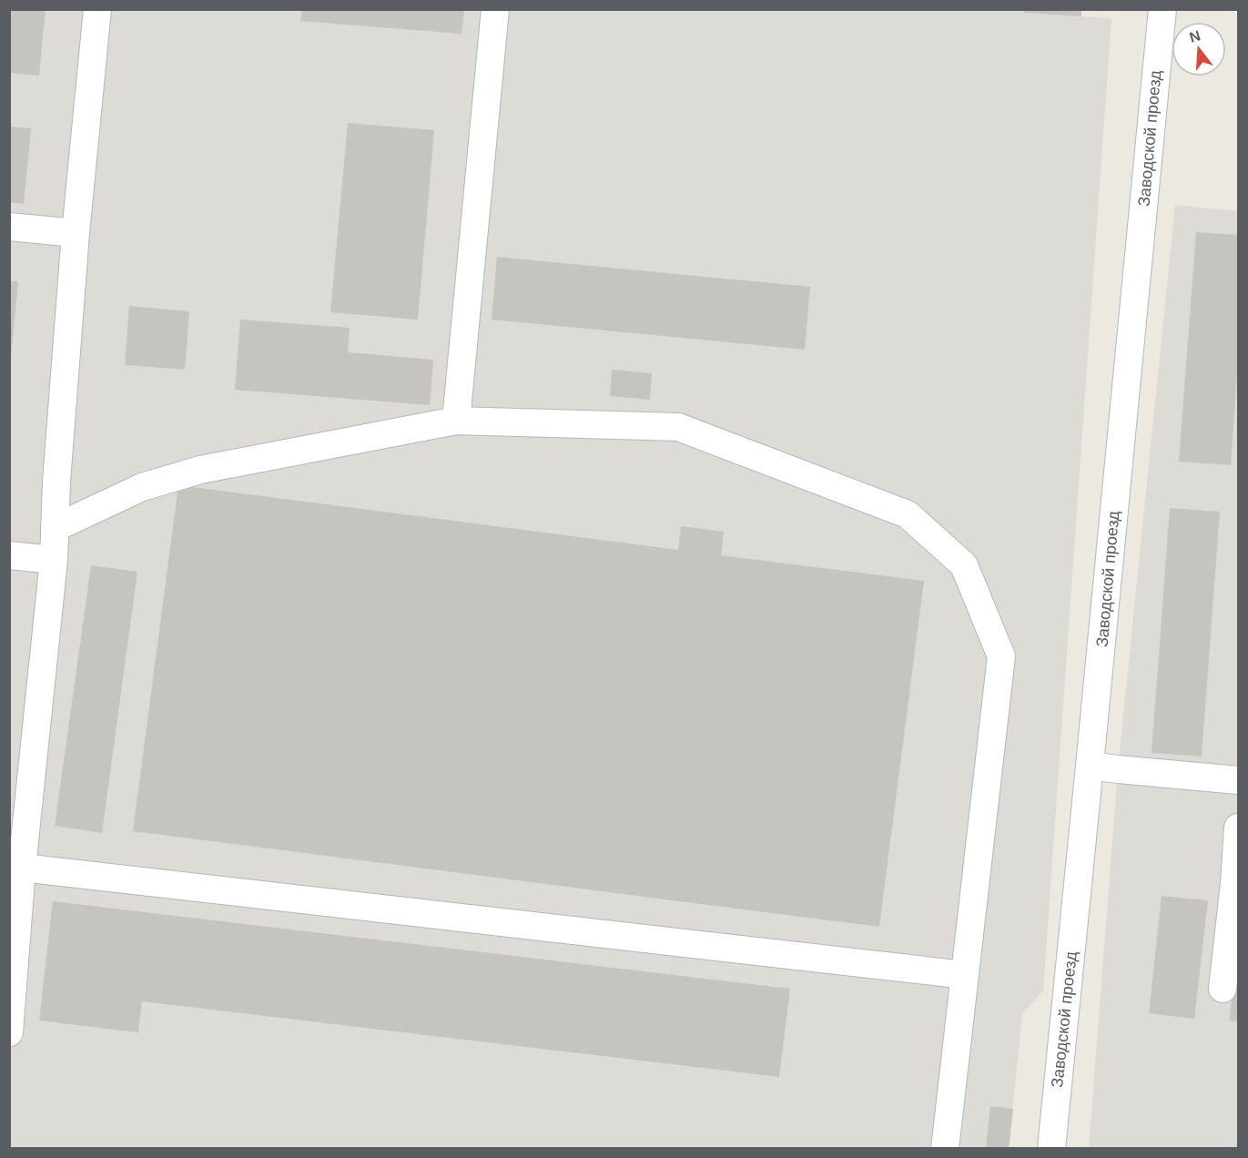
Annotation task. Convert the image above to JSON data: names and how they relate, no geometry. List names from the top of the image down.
{
  "streets": {
    "street": ["Заводской проезд"]
  },
  "north": "top"
}
